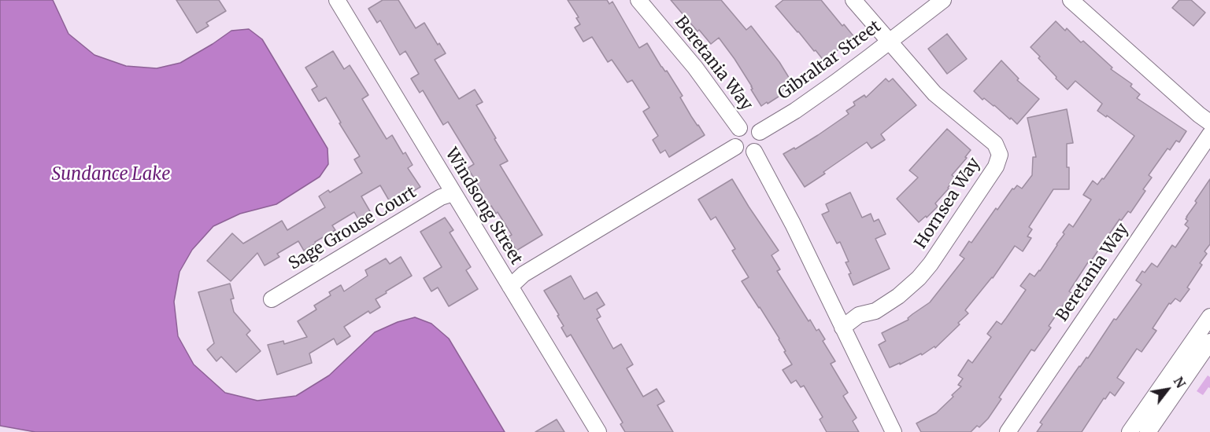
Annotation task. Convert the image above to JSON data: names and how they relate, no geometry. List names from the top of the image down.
{
  "streets": {
    "street": [
      "Gibraltar Street",
      "Beretania Way",
      "Hornsea Way",
      "Windsong Street",
      "Sage Grouse Court"
    ]
  },
  "crossings": [
    ["Gibraltar Street", "Beretania Way"],
    ["Gibraltar Street", "Hornsea Way"],
    ["Windsong Street", "Sage Grouse Court"]
  ],
  "water": ["Sundance Lake"],
  "north": "top right"
}
